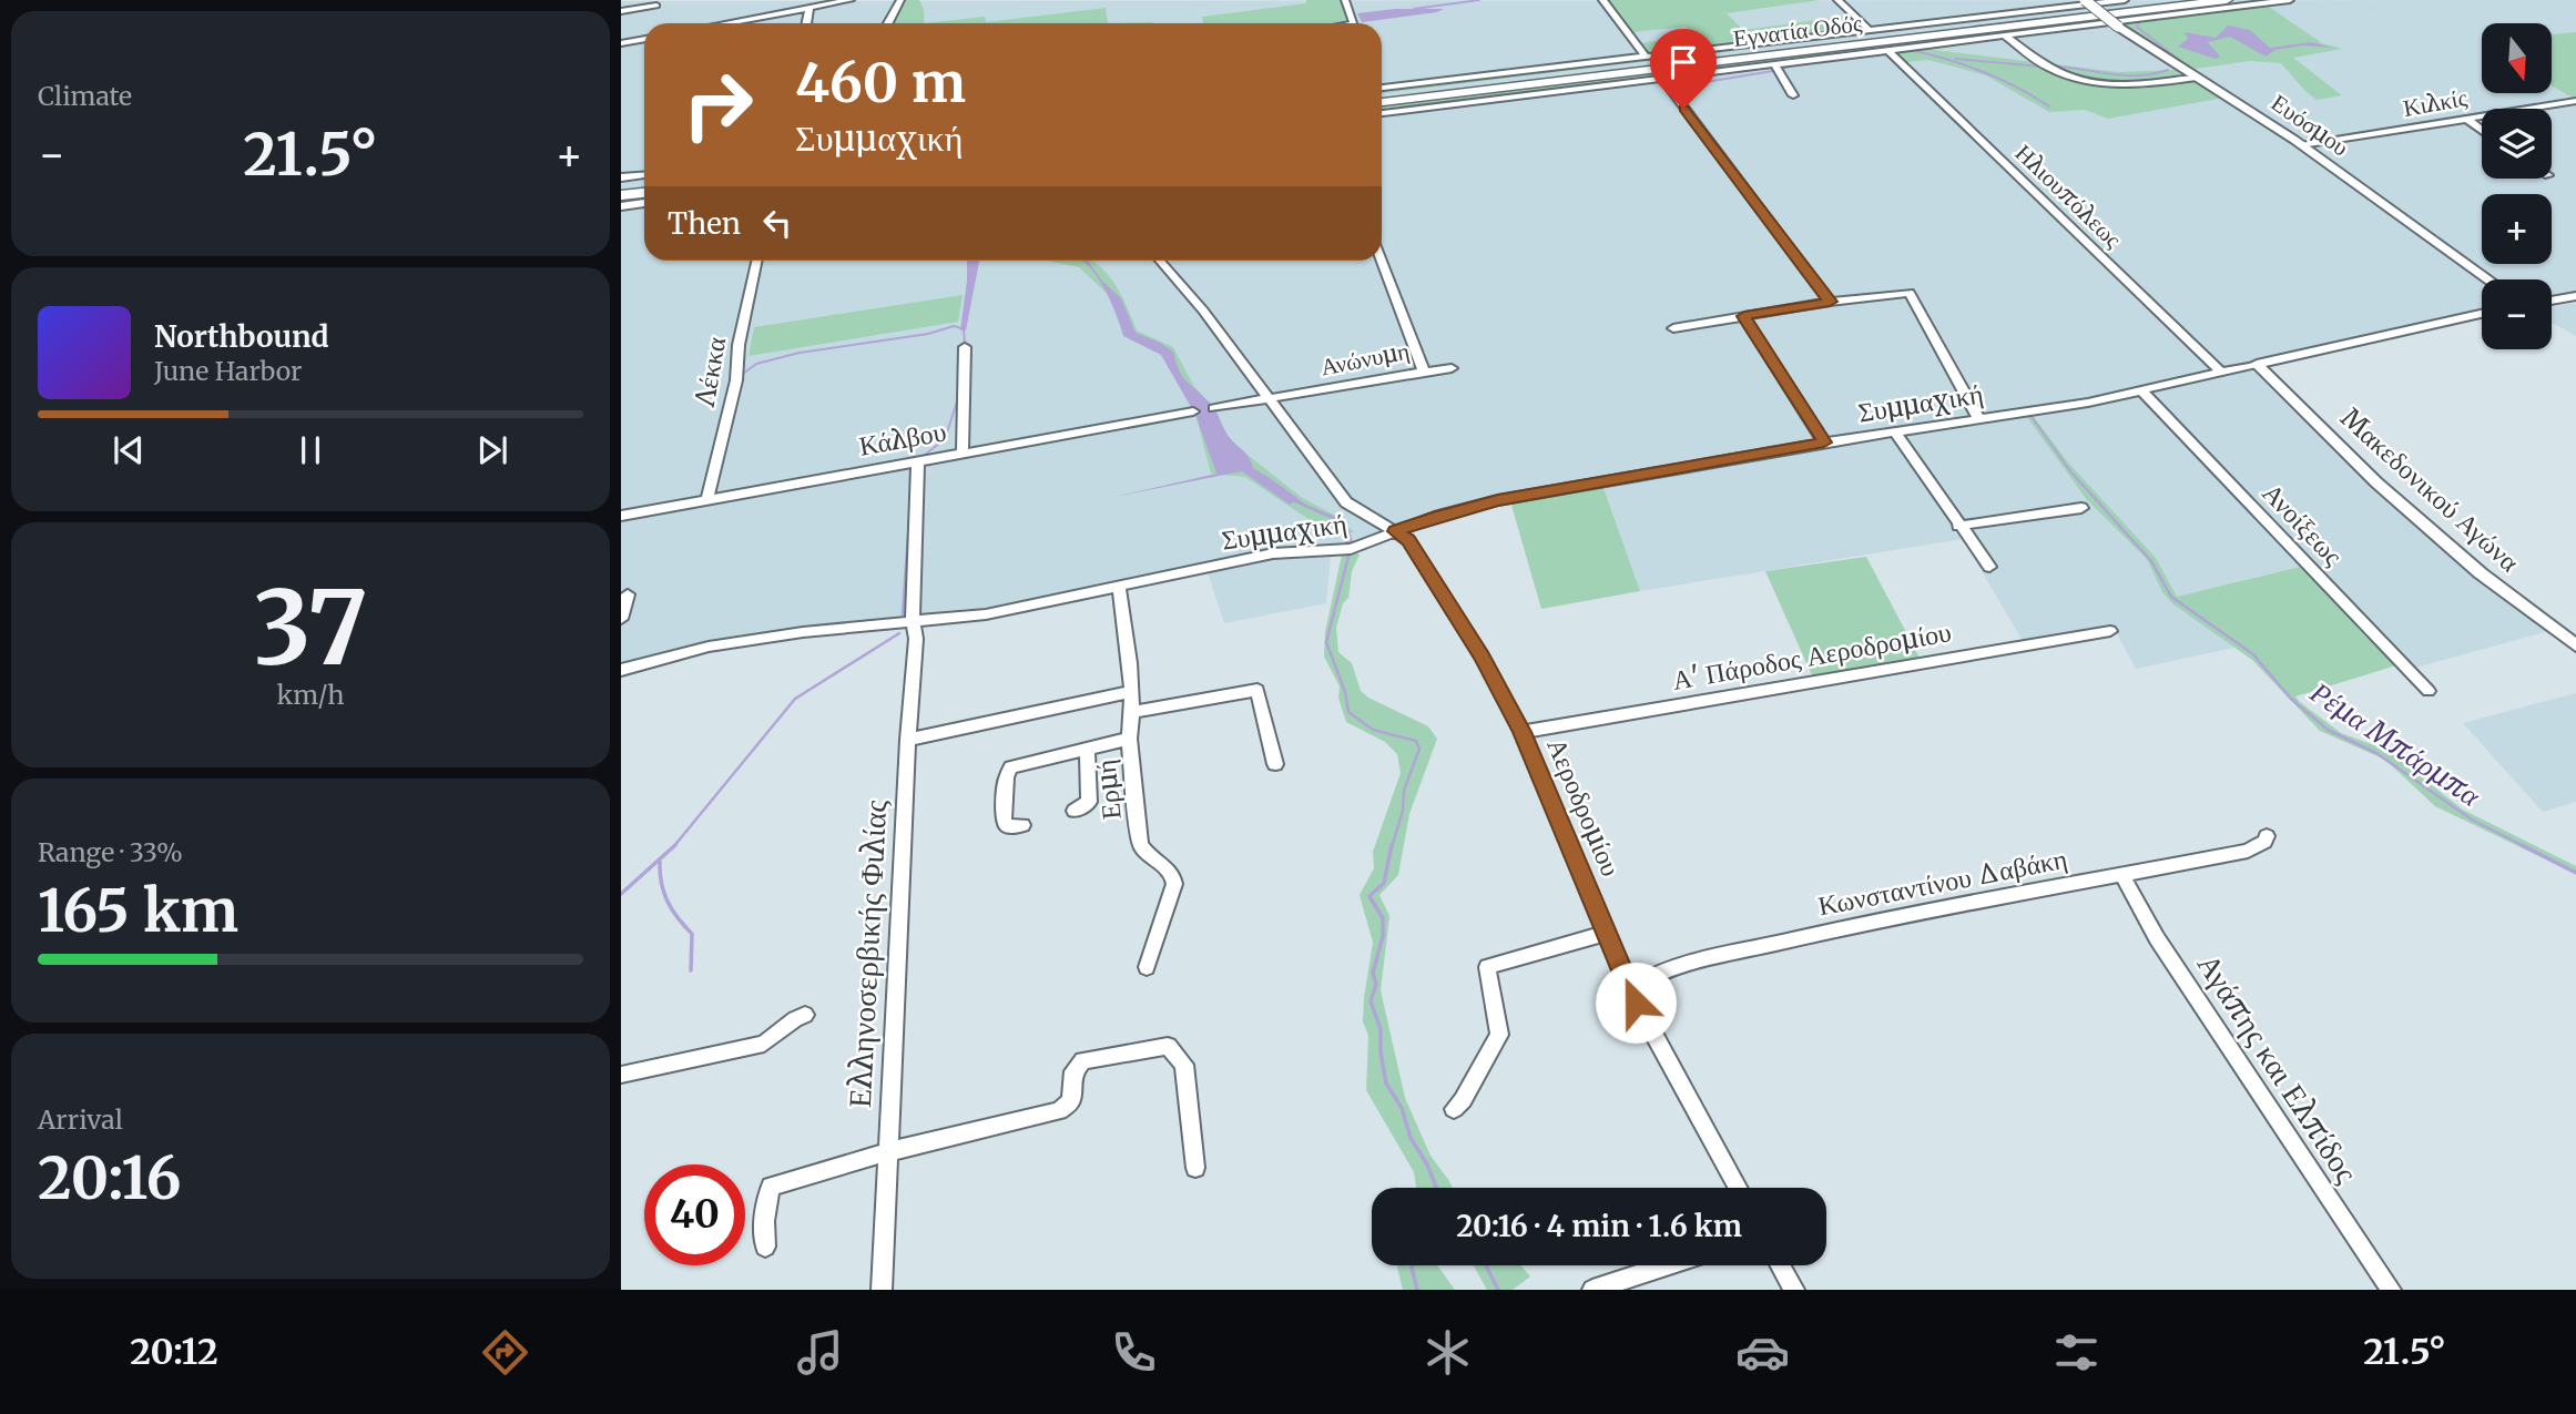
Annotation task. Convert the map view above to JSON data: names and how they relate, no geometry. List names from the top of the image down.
{
  "streets": {
    "highway": ["Εγνατία Οδός"],
    "main road": ["Ευόσμου", "Συμμαχική", "Μακεδονικού Αγώνα"],
    "street": [
      "Κιλκίς",
      "Ηλιουπόλεως",
      "Ανώνυμη",
      "Λέκκα",
      "Κάλβου",
      "Ανοίξεως",
      "Α' Πάροδος Αεροδρομίου",
      "Ερμή",
      "Αεροδρομίου",
      "Κωνσταντίνου Δαβάκη",
      "Ελληνοσερβικής Φιλίας",
      "Αγάπης και Ελπίδος"
    ]
  },
  "crossings": [
    ["Κιλκίς", "Ευόσμου"],
    ["Ηλιουπόλεως", "Συμμαχική"],
    ["Ανώνυμη", "Αεροδρομίου"],
    ["Λέκκα", "Κάλβου"],
    ["Συμμαχική", "Μακεδονικού Αγώνα"],
    ["Συμμαχική", "Ανοίξεως"],
    ["Συμμαχική", "Ερμή"],
    ["Συμμαχική", "Αεροδρομίου"],
    ["Συμμαχική", "Ελληνοσερβικής Φιλίας"],
    ["Α' Πάροδος Αεροδρομίου", "Αεροδρομίου"],
    ["Αεροδρομίου", "Κωνσταντίνου Δαβάκη"],
    ["Κωνσταντίνου Δαβάκη", "Αγάπης και Ελπίδος"]
  ],
  "water": ["Ρέμα Μπάρμπα"],
  "north": "bottom",
  "page": {
    "tile": [
      "Climate",
      ["37", "km/h"],
      ["Range · 33%", "165 km"],
      ["Arrival", "20:16"]
    ],
    "map_buttons": ["+", "−"],
    "turn": ["460 m", "Συμμαχική"],
    "heat": ["−", "21.5°", "+"],
    "then": "Then",
    "song": ["Northbound", "June Harbor"],
    "limit": "40",
    "trip": "20:16 · 4 min · 1.6 km",
    "tabs": ["20:12", "21.5°"]
  }
}
